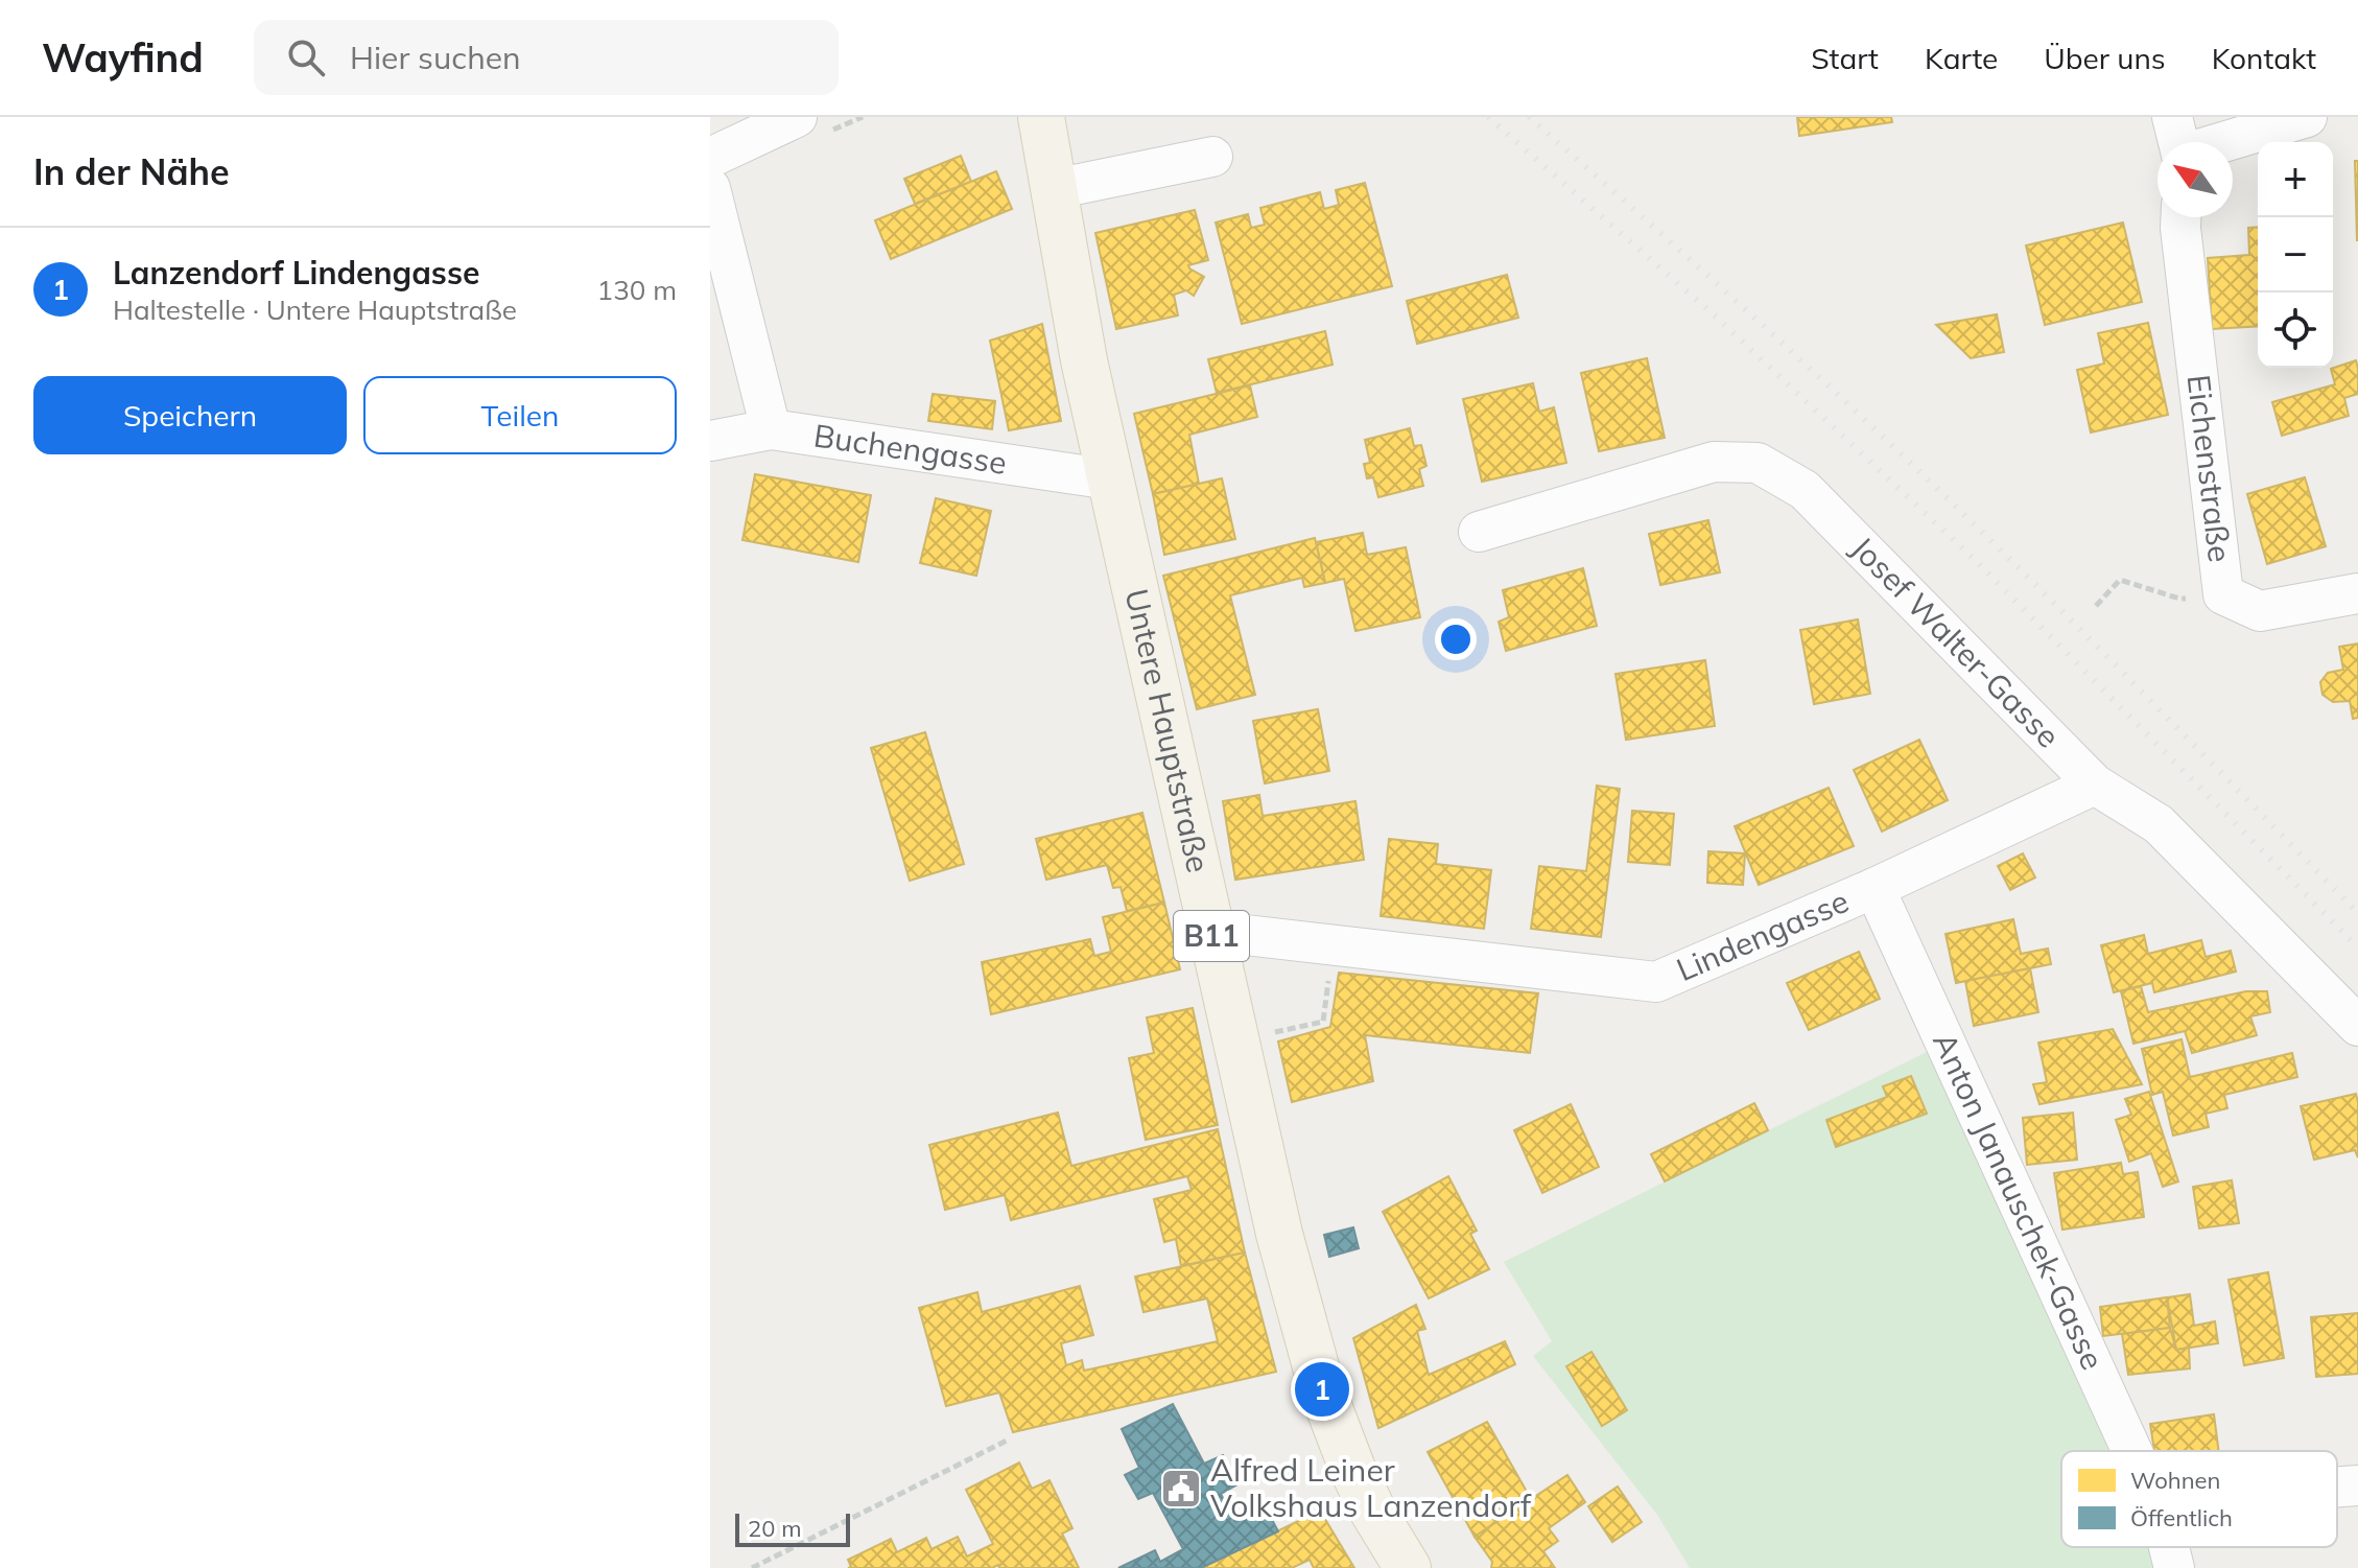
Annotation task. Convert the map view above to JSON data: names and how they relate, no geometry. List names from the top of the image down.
{
  "streets": {
    "main road": ["Untere Hauptstraße", "B11"],
    "street": [
      "Buchengasse",
      "Eichenstraße",
      "Josef Walter-Gasse",
      "Lindengasse",
      "Anton Janauschek-Gasse"
    ]
  },
  "crossings": [
    ["Buchengasse", "Untere Hauptstraße"],
    ["Josef Walter-Gasse", "Lindengasse"],
    ["Untere Hauptstraße", "Lindengasse"],
    ["Lindengasse", "Anton Janauschek-Gasse"]
  ],
  "places": {
    "public building": ["Alfred Leiner Volkshaus Lanzendorf"]
  },
  "legend": ["Wohnen", "Öffentlich"],
  "scale_bar": "20 m",
  "north": "top left",
  "page": {
    "header": "Wayfind",
    "search": "Hier suchen",
    "nav": [
      "Start",
      "Karte",
      "Über uns",
      "Kontakt"
    ],
    "heading": "In der Nähe",
    "map_buttons": ["+", "−"],
    "list": [
      {
        "mark": "1",
        "name": "Lanzendorf Lindengasse",
        "note": "Haltestelle · Untere Hauptstraße",
        "value": "130 m"
      }
    ],
    "buttons": ["Speichern", "Teilen"],
    "pins": "1",
    "scale": "20 m"
  }
}
